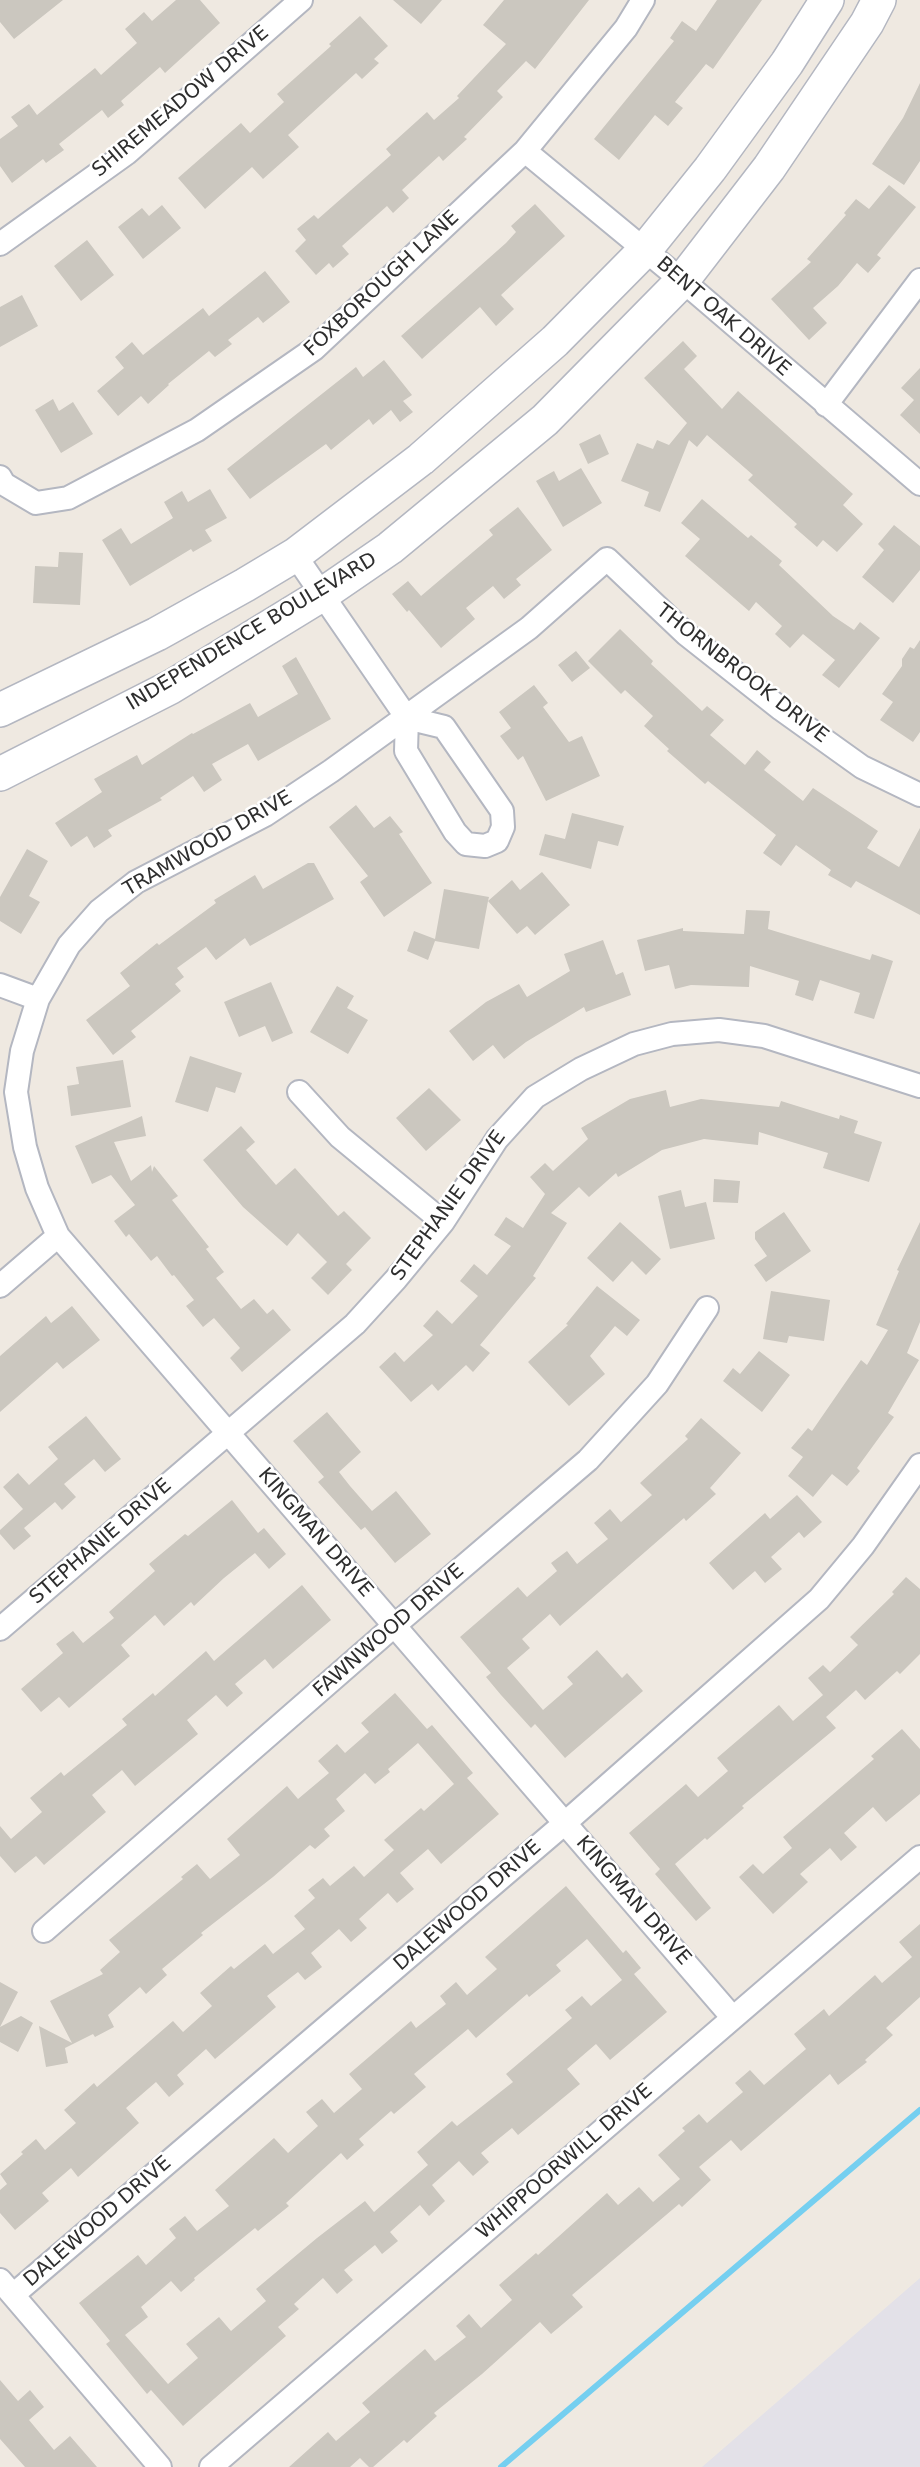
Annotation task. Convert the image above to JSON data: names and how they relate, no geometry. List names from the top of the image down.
{
  "streets": {
    "main road": ["INDEPENDENCE BOULEVARD"],
    "street": [
      "SHIREMEADOW DRIVE",
      "FOXBOROUGH LANE",
      "BENT OAK DRIVE",
      "THORNBROOK DRIVE",
      "TRAMWOOD DRIVE",
      "STEPHANIE DRIVE",
      "KINGMAN DRIVE",
      "FAWNWOOD DRIVE",
      "DALEWOOD DRIVE",
      "WHIPPOORWILL DRIVE"
    ]
  },
  "crossings": [
    ["FOXBOROUGH LANE", "BENT OAK DRIVE"],
    ["BENT OAK DRIVE", "INDEPENDENCE BOULEVARD"],
    ["THORNBROOK DRIVE", "TRAMWOOD DRIVE"],
    ["TRAMWOOD DRIVE", "KINGMAN DRIVE"],
    ["STEPHANIE DRIVE", "KINGMAN DRIVE"],
    ["KINGMAN DRIVE", "FAWNWOOD DRIVE"],
    ["KINGMAN DRIVE", "DALEWOOD DRIVE"],
    ["KINGMAN DRIVE", "WHIPPOORWILL DRIVE"]
  ]
}
